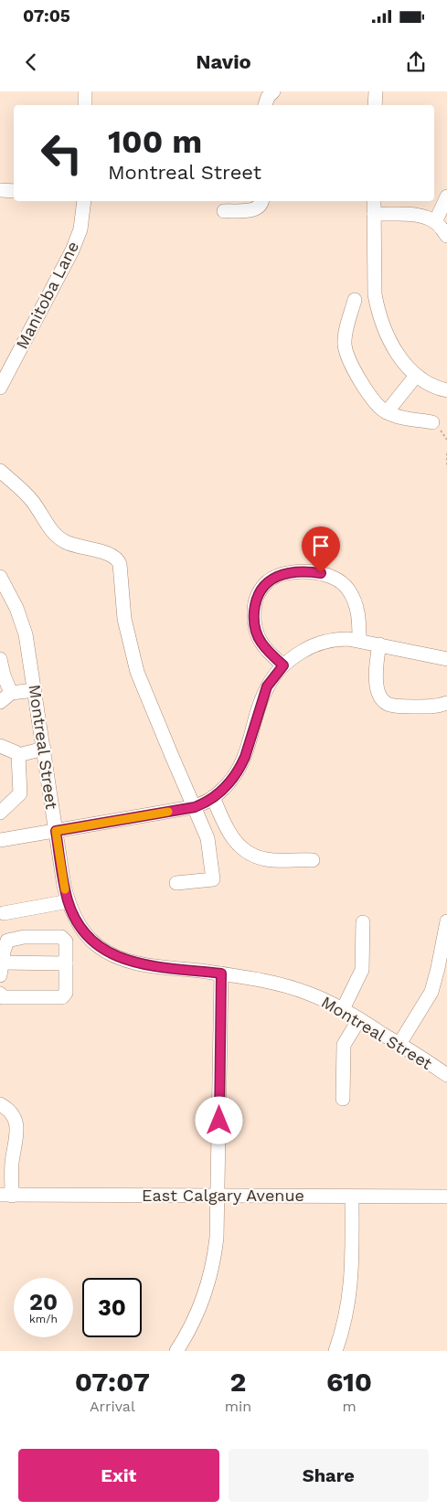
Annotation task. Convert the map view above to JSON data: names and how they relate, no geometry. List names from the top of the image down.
{
  "streets": {
    "street": ["Manitoba Lane", "Montreal Street", "East Calgary Avenue"]
  },
  "page": {
    "status": "07:05",
    "header": "Navio",
    "turn": ["100 m", "Montreal Street"],
    "speed": "20 km/h",
    "limit": "30",
    "eta": [
      "07:07",
      "Arrival",
      "2",
      "min",
      "610",
      "m"
    ],
    "buttons": ["Exit", "Share"]
  }
}
